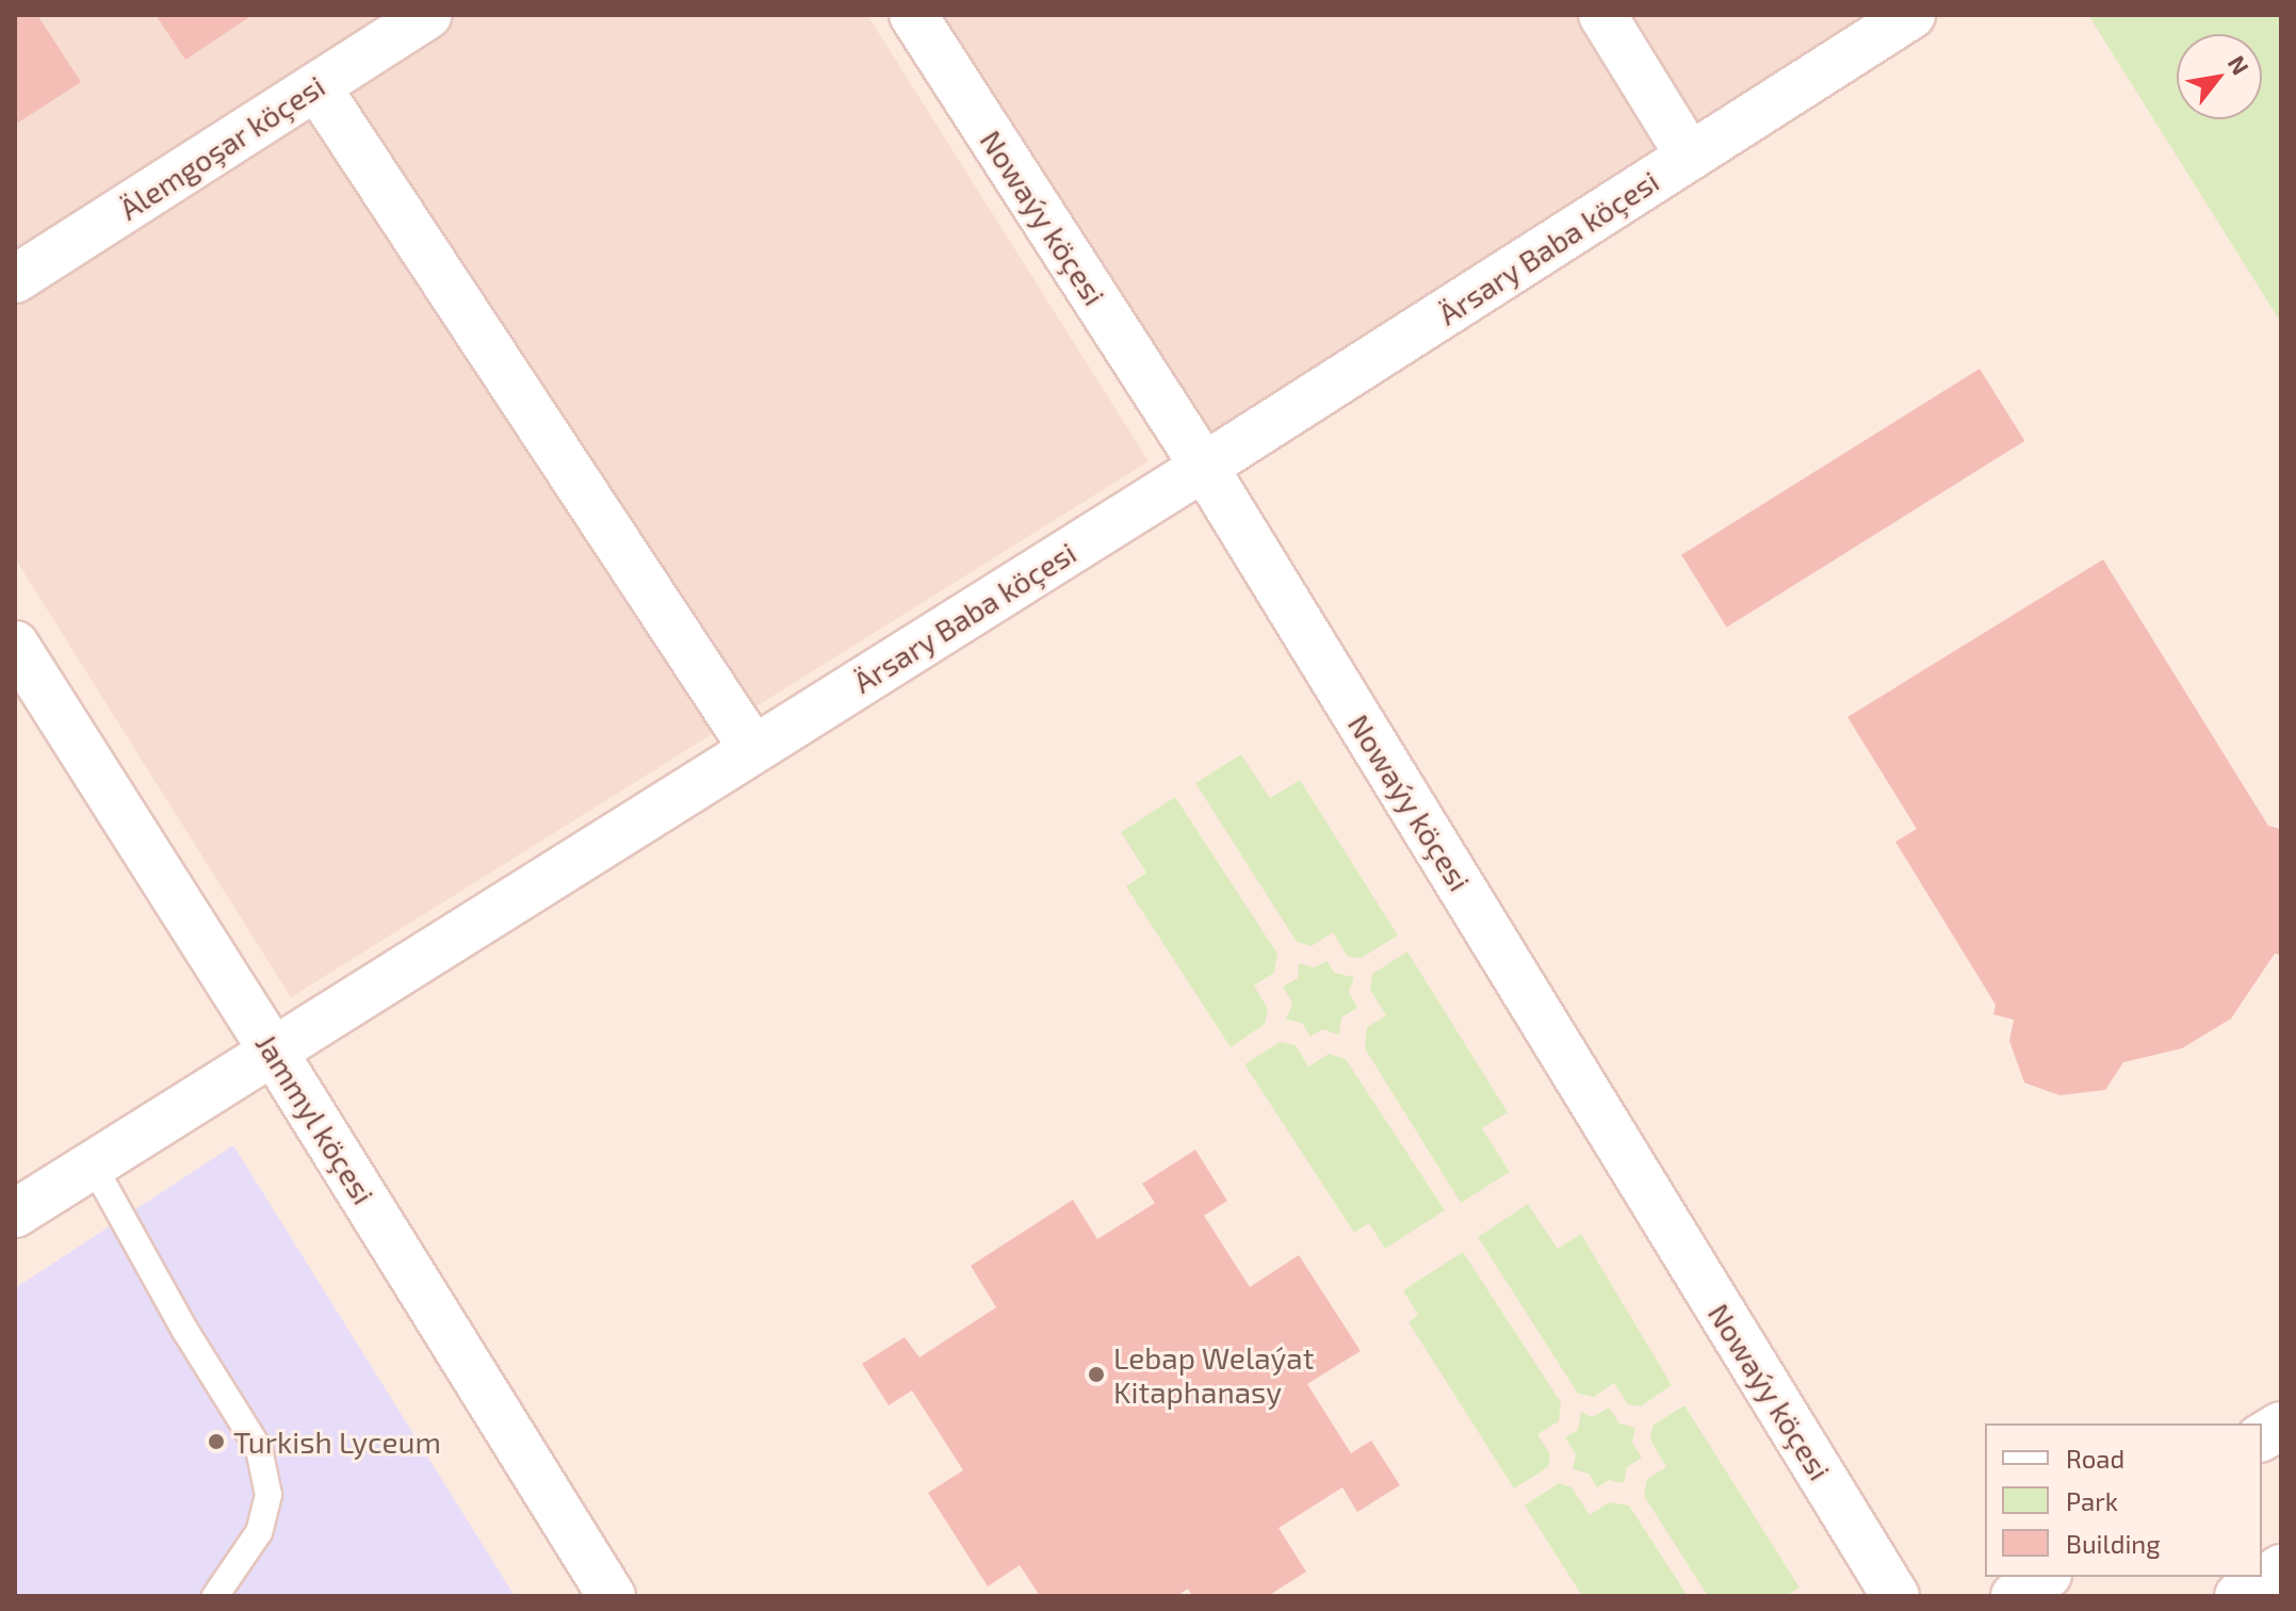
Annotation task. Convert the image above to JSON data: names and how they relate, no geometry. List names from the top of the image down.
{
  "streets": {
    "street": [
      "Älemgoşar köçesi",
      "Nowaýy köçesi",
      "Ärsary Baba köçesi",
      "Jammyl köçesi"
    ]
  },
  "crossings": [
    ["Nowaýy köçesi", "Ärsary Baba köçesi"],
    ["Ärsary Baba köçesi", "Jammyl köçesi"]
  ],
  "places": ["Lebap Welaýat Kitaphanasy", "Turkish Lyceum"],
  "legend": ["Road", "Park", "Building"],
  "north": "top right"
}
